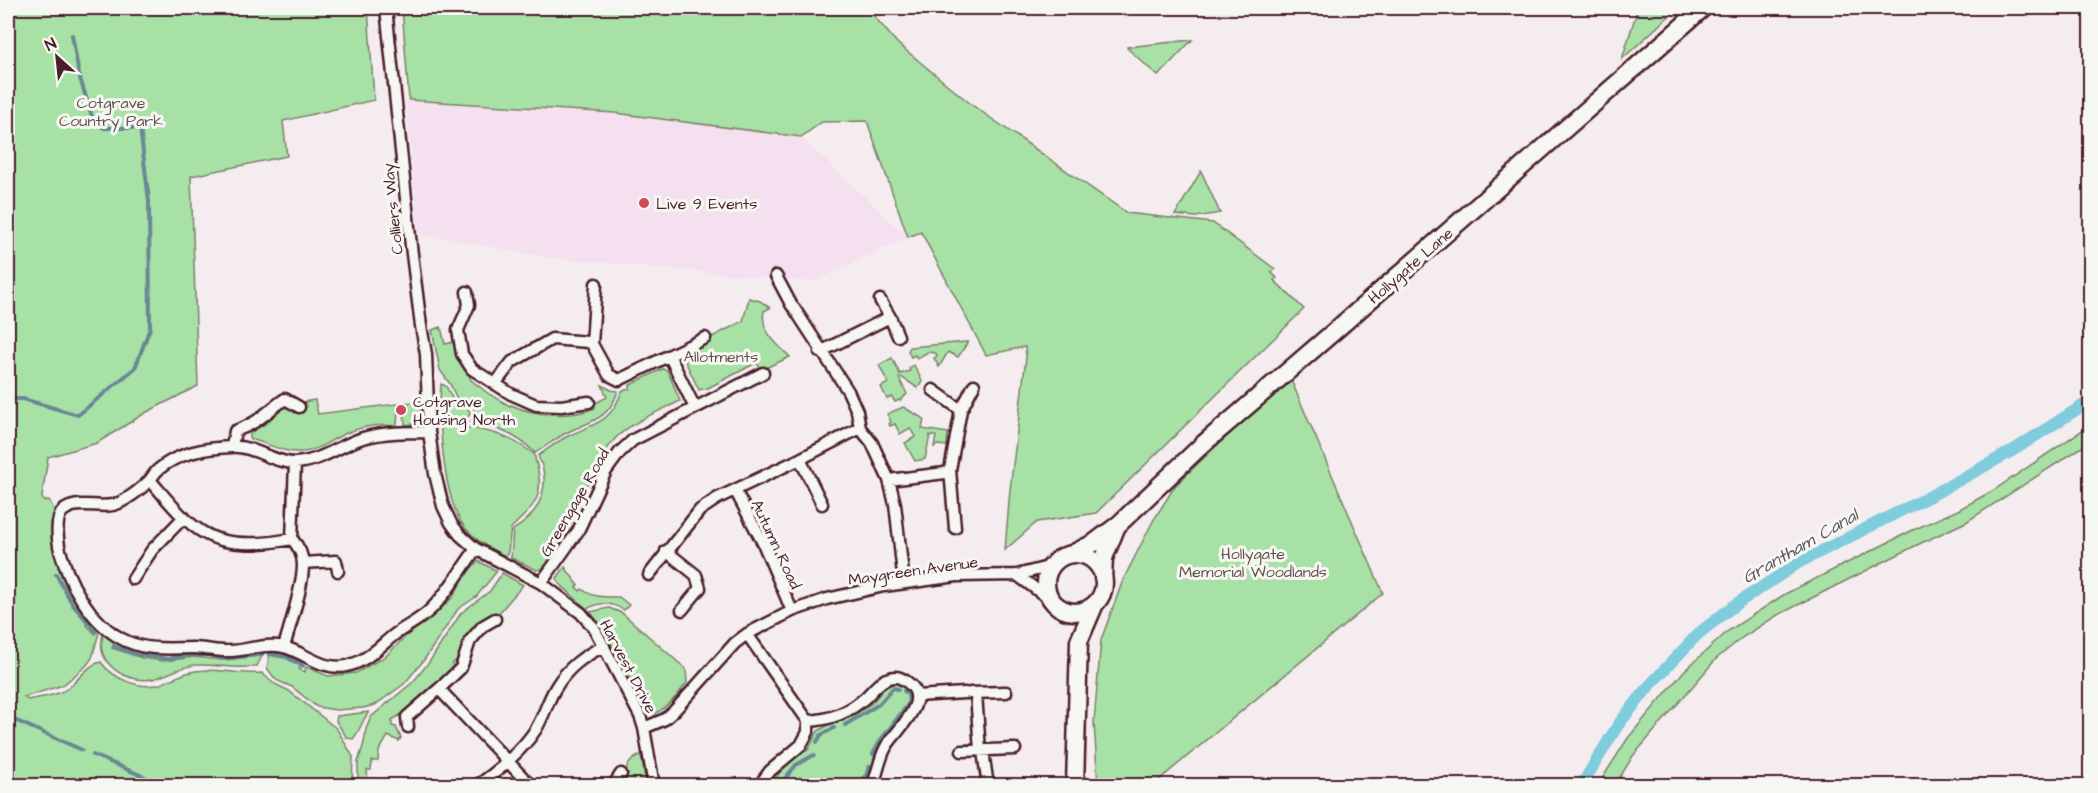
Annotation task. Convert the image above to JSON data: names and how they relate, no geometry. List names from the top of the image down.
{
  "streets": {
    "street": [
      "Colliers Way",
      "Hollygate Lane",
      "Greengage Road",
      "Autumn Road",
      "Maygreen Avenue",
      "Harvest Drive"
    ]
  },
  "crossings": [
    ["Colliers Way", "Harvest Drive"],
    ["Hollygate Lane", "Maygreen Avenue"],
    ["Greengage Road", "Harvest Drive"],
    ["Autumn Road", "Maygreen Avenue"],
    ["Maygreen Avenue", "Harvest Drive"]
  ],
  "water": ["Grantham Canal"],
  "parks": ["Cotgrave Country Park", "Allotments", "Hollygate Memorial Woodlands"],
  "places": ["Live 9 Events", "Cotgrave Housing North"],
  "north": "top left"
}
